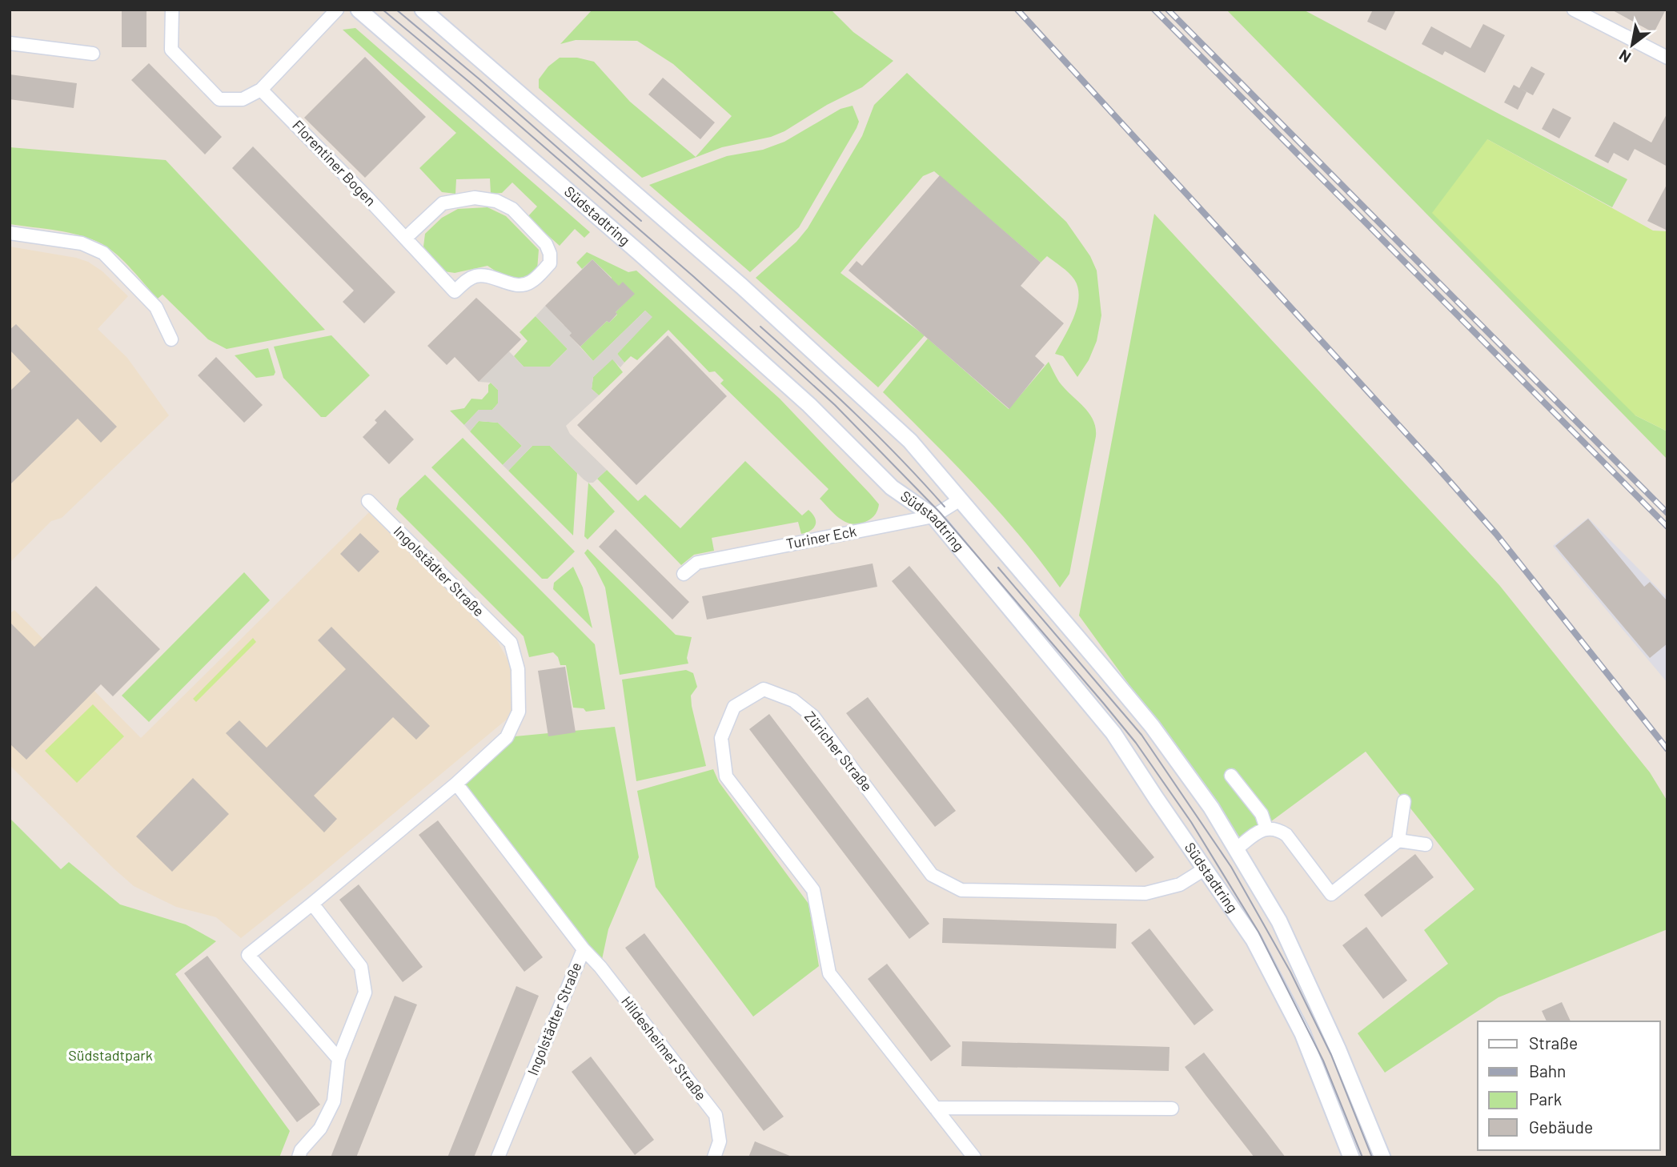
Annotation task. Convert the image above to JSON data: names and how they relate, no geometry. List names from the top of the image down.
{
  "streets": {
    "street": [
      "Florentiner Bogen",
      "Südstadtring",
      "Turiner Eck",
      "Ingolstädter Straße",
      "Züricher Straße",
      "Hildesheimer Straße"
    ]
  },
  "crossings": [
    ["Südstadtring", "Turiner Eck"],
    ["Südstadtring", "Züricher Straße"],
    ["Ingolstädter Straße", "Hildesheimer Straße"]
  ],
  "parks": ["Südstadtpark"],
  "legend": [
    "Straße",
    "Bahn",
    "Park",
    "Gebäude"
  ],
  "north": "bottom left"
}
